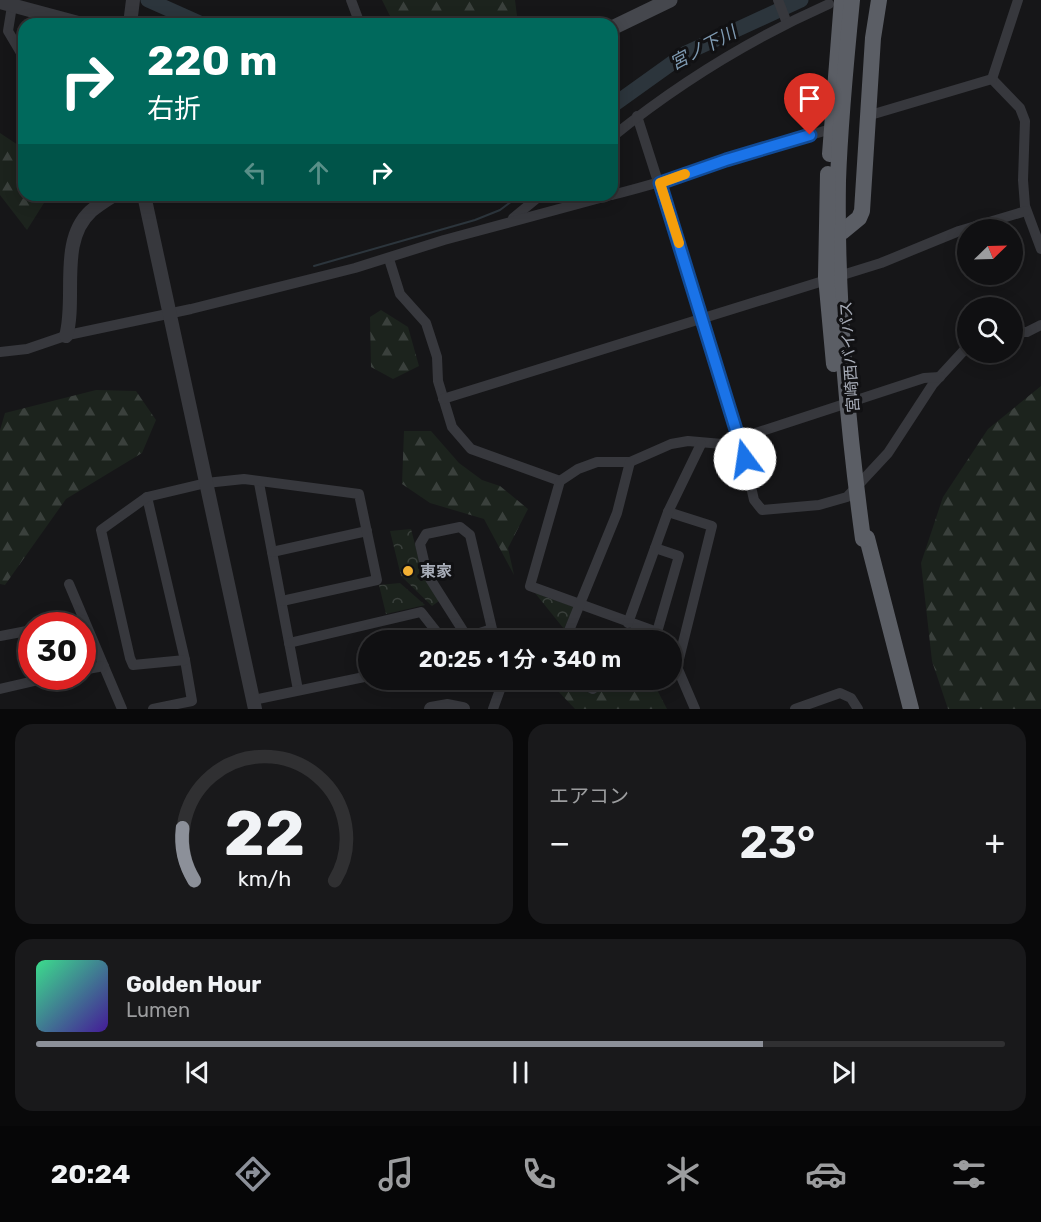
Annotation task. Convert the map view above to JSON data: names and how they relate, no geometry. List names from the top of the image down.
{
  "streets": {
    "highway": ["宮崎西バイパス"]
  },
  "water": ["宮ノ下川"],
  "places": ["東家"],
  "north": "top right",
  "page": {
    "turn": ["220 m", "右折"],
    "limit": "30",
    "trip": "20:25 · 1 分 · 340 m",
    "tile": "エアコン",
    "heat": ["−", "23°", "+"],
    "song": ["Golden Hour", "Lumen"],
    "tabs": "20:24",
    "gauge": ["22", "km/h"]
  }
}
